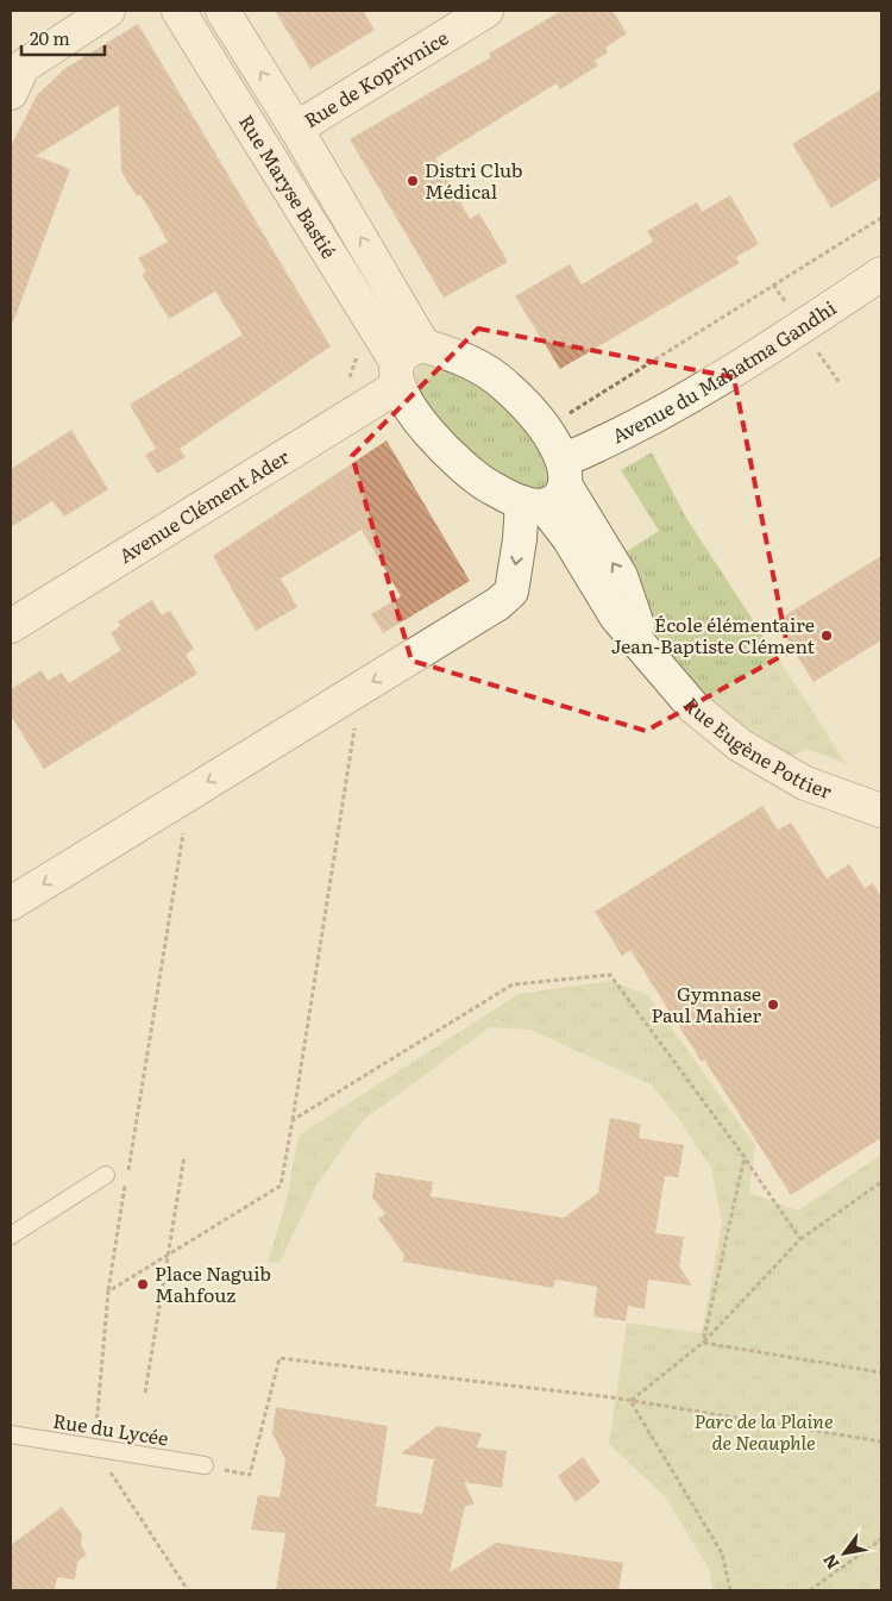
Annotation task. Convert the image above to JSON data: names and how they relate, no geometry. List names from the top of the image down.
{
  "streets": {
    "street": [
      "Rue de Koprivnice",
      "Rue Maryse Bastié",
      "Avenue du Mahatma Gandhi",
      "Avenue Clément Ader",
      "Rue Eugène Pottier"
    ],
    "lane": ["Rue du Lycée"]
  },
  "crossings": [
    ["Rue de Koprivnice", "Rue Maryse Bastié"],
    ["Rue Maryse Bastié", "Avenue Clément Ader"],
    ["Rue Maryse Bastié", "Rue Eugène Pottier"],
    ["Avenue du Mahatma Gandhi", "Rue Eugène Pottier"],
    ["Avenue Clément Ader", "Rue Eugène Pottier"]
  ],
  "parks": ["Parc de la Plaine de Neauphle"],
  "places": [
    "Distri Club Médical",
    "École élémentaire Jean-Baptiste Clément",
    "Gymnase Paul Mahier",
    "Place Naguib Mahfouz"
  ],
  "scale_bar": "20 m",
  "north": "bottom left"
}
